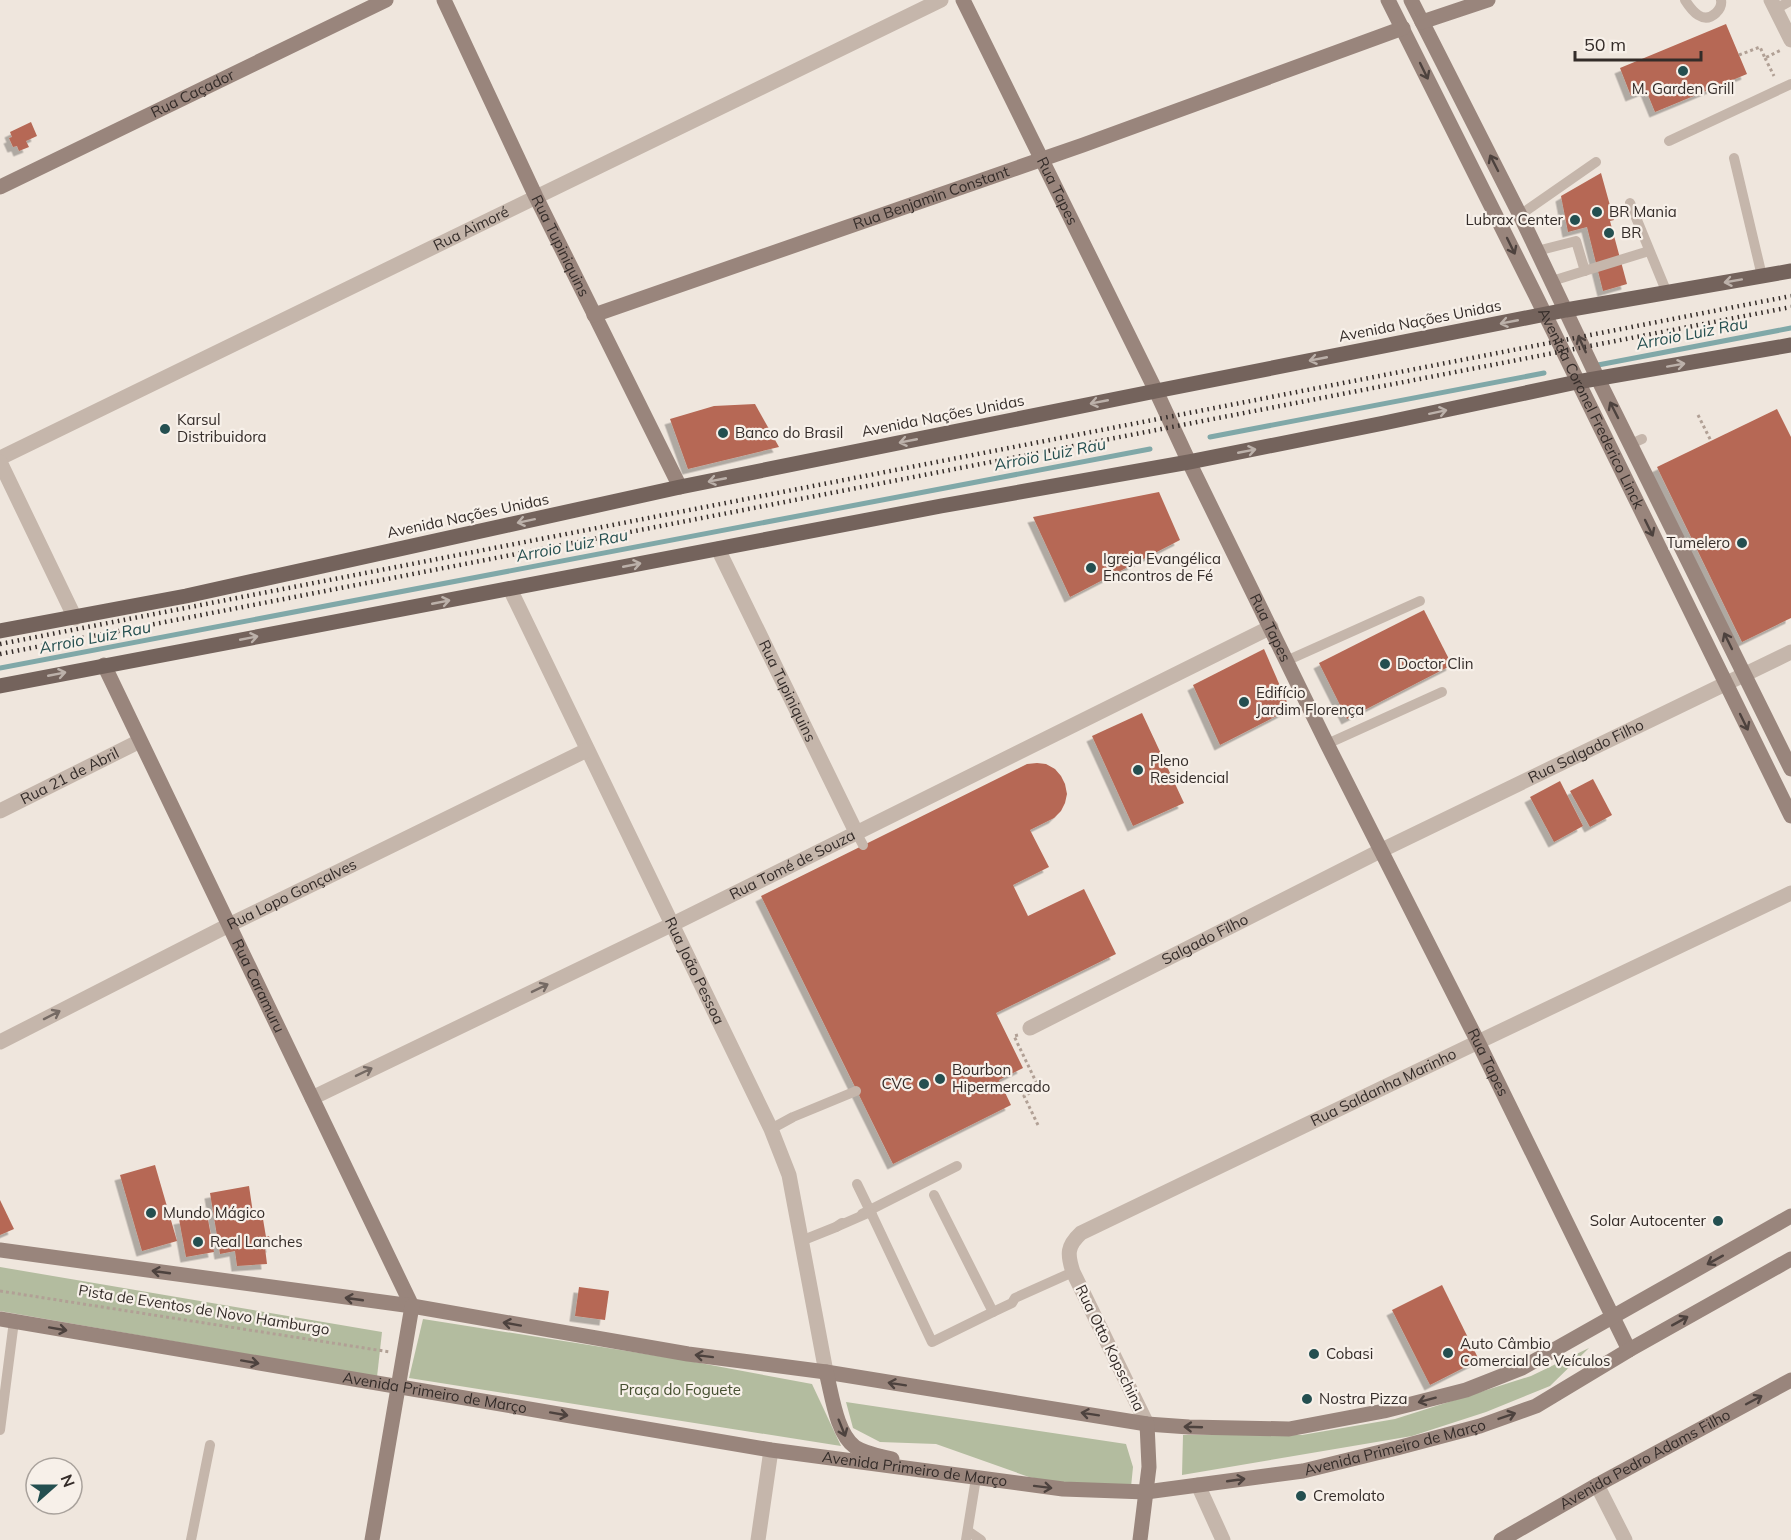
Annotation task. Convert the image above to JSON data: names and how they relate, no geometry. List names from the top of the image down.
{
  "streets": {
    "main road": [
      "Rua Caçador",
      "Rua Tapes",
      "Rua Benjamin Constant",
      "Rua Tupiniquins",
      "Avenida Nações Unidas",
      "Avenida Coronel Frederico Linck",
      "Rua Caramuru",
      "Rua Otto Kopschina",
      "Avenida Primeiro de Março",
      "Avenida Pedro Adams Filho"
    ],
    "street": [
      "Rua Aimoré",
      "Rua Salgado Filho",
      "Rua 21 de Abril",
      "Rua Tomé de Souza",
      "Rua Lopo Gonçalves",
      "Salgado Filho",
      "Rua João Pessoa",
      "Rua Saldanha Marinho"
    ],
    "path": ["Pista de Eventos de Novo Hamburgo"]
  },
  "crossings": [
    ["Rua Tapes", "Rua Benjamin Constant"],
    ["Rua Tapes", "Avenida Nações Unidas"],
    ["Rua Tapes", "Rua Salgado Filho"],
    ["Rua Tapes", "Rua Tomé de Souza"],
    ["Rua Tapes", "Salgado Filho"],
    ["Rua Tapes", "Rua Saldanha Marinho"],
    ["Rua Tapes", "Avenida Primeiro de Março"],
    ["Rua Benjamin Constant", "Rua Tupiniquins"],
    ["Rua Benjamin Constant", "Avenida Coronel Frederico Linck"],
    ["Rua Aimoré", "Rua Tupiniquins"],
    ["Rua Tupiniquins", "Avenida Nações Unidas"],
    ["Rua Tupiniquins", "Rua Tomé de Souza"],
    ["Avenida Nações Unidas", "Avenida Coronel Frederico Linck"],
    ["Avenida Coronel Frederico Linck", "Rua Salgado Filho"],
    ["Rua Salgado Filho", "Salgado Filho"],
    ["Rua 21 de Abril", "Rua Caramuru"],
    ["Rua Tomé de Souza", "Rua João Pessoa"],
    ["Rua Tomé de Souza", "Rua Caramuru"],
    ["Rua Lopo Gonçalves", "Rua João Pessoa"],
    ["Rua Lopo Gonçalves", "Rua Caramuru"],
    ["Rua Saldanha Marinho", "Rua Otto Kopschina"],
    ["Rua Otto Kopschina", "Avenida Primeiro de Março"]
  ],
  "one_way": ["Rua Tomé de Souza", "Rua Lopo Gonçalves", "Avenida Pedro Adams Filho"],
  "water": ["Arroio Luiz Rau"],
  "parks": ["Praça do Foguete"],
  "places": [
    "M. Garden Grill",
    "BR Mania",
    "Lubrax Center",
    "BR",
    "Karsul Distribuidora",
    "Banco do Brasil",
    "Tumelero",
    "Igreja Evangélica Encontros de Fé",
    "Doctor Clin",
    "Edifício Jardim Florença",
    "Pleno Residencial",
    "Bourbon Hipermercado",
    "CVC",
    "Mundo Mágico",
    "Solar Autocenter",
    "Real Lanches",
    "Auto Câmbio Comercial de Veículos",
    "Cobasi",
    "Nostra Pizza",
    "Cremolato"
  ],
  "scale_bar": "50 m",
  "north": "right"
}
